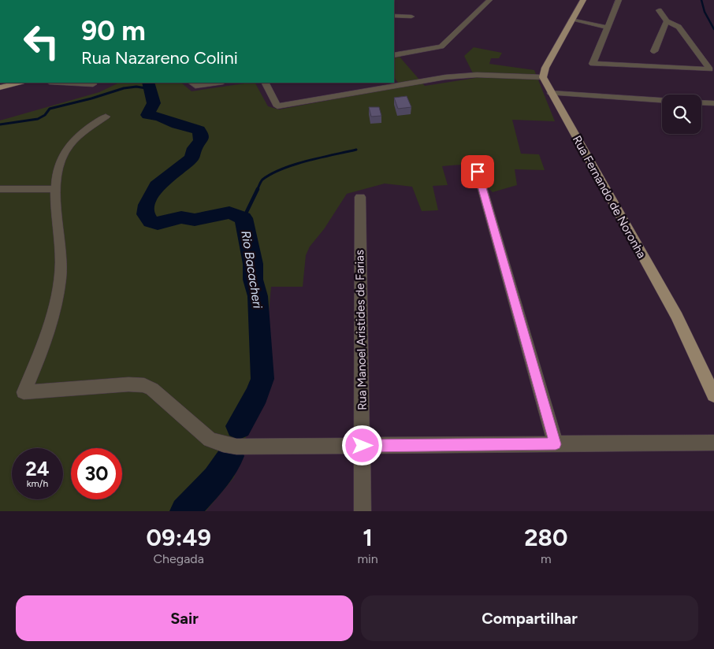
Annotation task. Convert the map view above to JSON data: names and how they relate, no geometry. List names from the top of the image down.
{
  "streets": {
    "main road": ["Rua Fernando de Noronha"],
    "street": ["Rua Manoel Aristides de Farias"]
  },
  "water": ["Rio Bacacheri"],
  "page": {
    "turn": ["90 m", "Rua Nazareno Colini"],
    "speed": "24 km/h",
    "limit": "30",
    "eta": [
      "09:49",
      "Chegada",
      "1",
      "min",
      "280",
      "m"
    ],
    "buttons": ["Sair", "Compartilhar"]
  }
}
